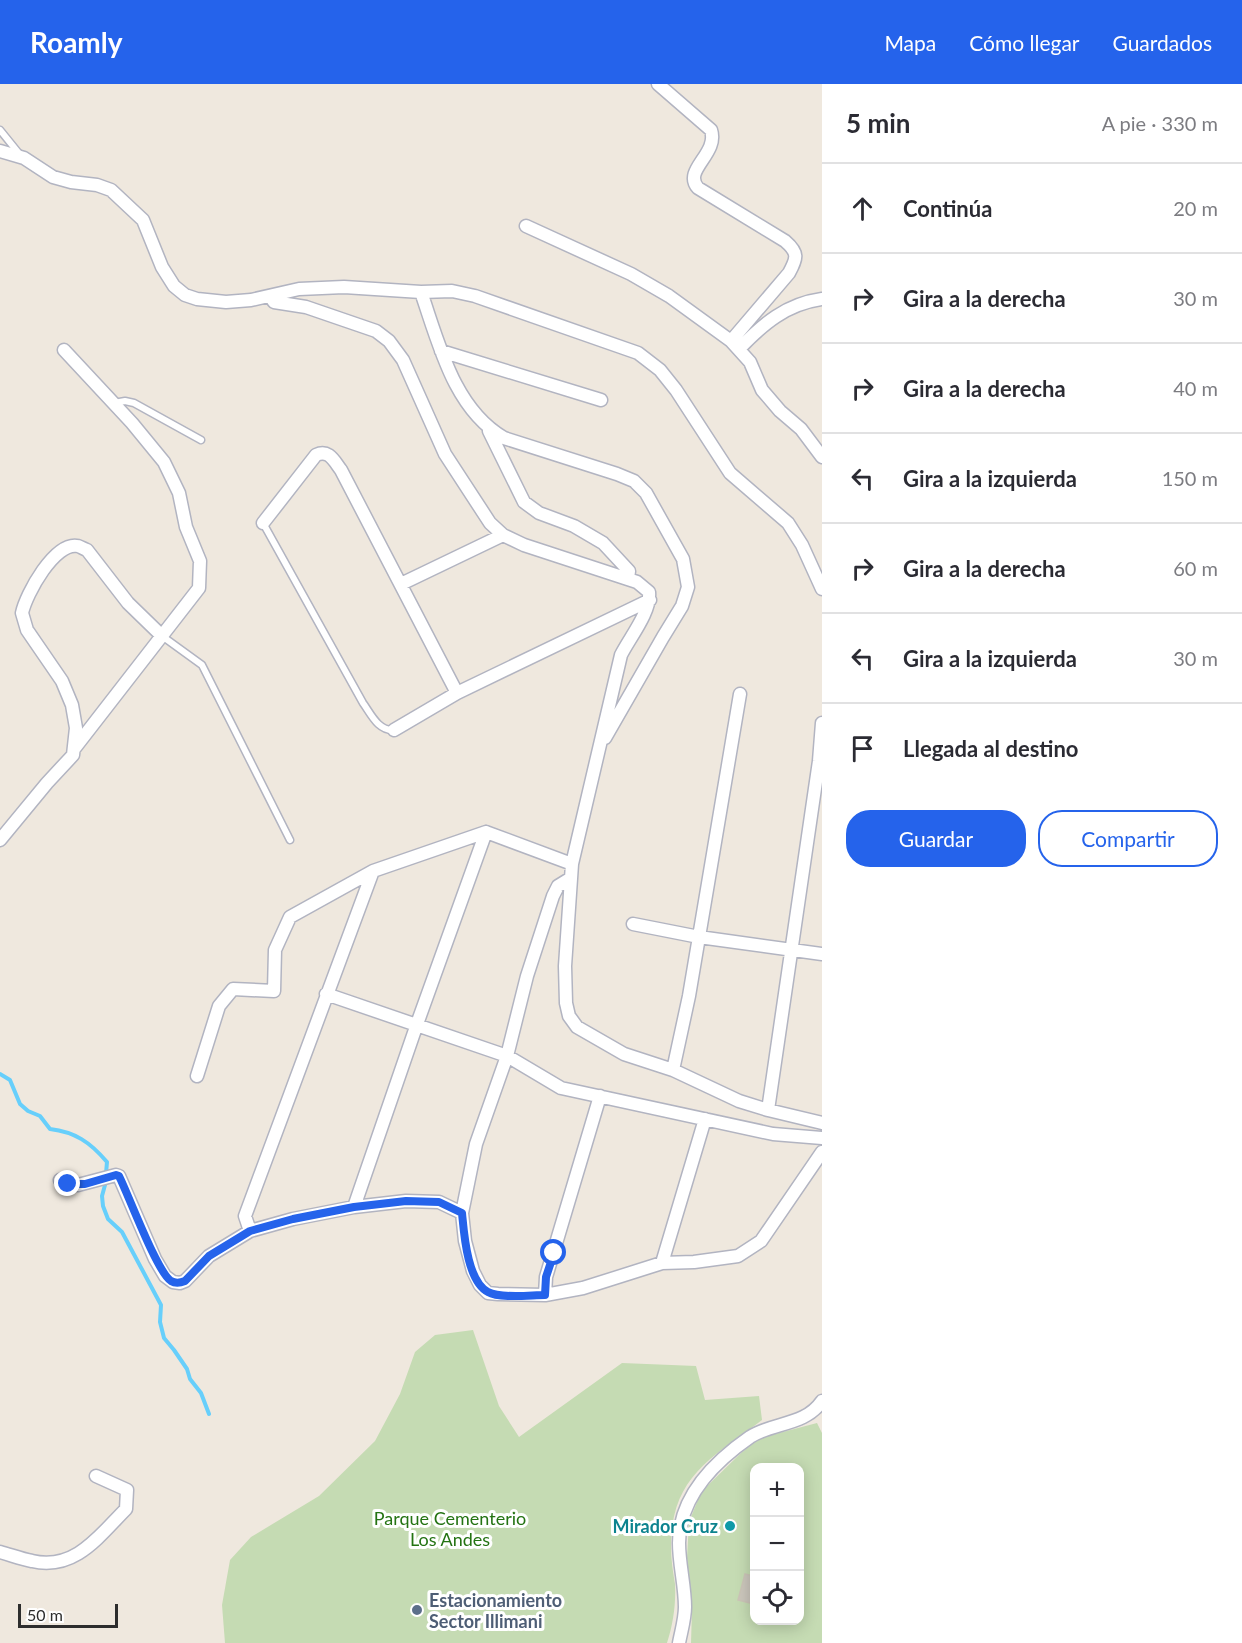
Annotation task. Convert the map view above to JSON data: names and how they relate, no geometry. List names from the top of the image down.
{
  "parks": ["Parque Cementerio Los Andes"],
  "places": ["Mirador Cruz", "Estacionamiento Sector Illimani"],
  "scale_bar": "50 m",
  "page": {
    "header": "Roamly",
    "nav": ["Mapa", "Cómo llegar", "Guardados"],
    "heading": ["5 min", "A pie · 330 m"],
    "list": [
      ["Continúa", "20 m"],
      ["Gira a la derecha", "30 m"],
      ["Gira a la derecha", "40 m"],
      ["Gira a la izquierda", "150 m"],
      ["Gira a la derecha", "60 m"],
      ["Gira a la izquierda", "30 m"],
      "Llegada al destino"
    ],
    "buttons": ["Guardar", "Compartir"],
    "map_buttons": ["+", "−"],
    "scale": "50 m"
  }
}
